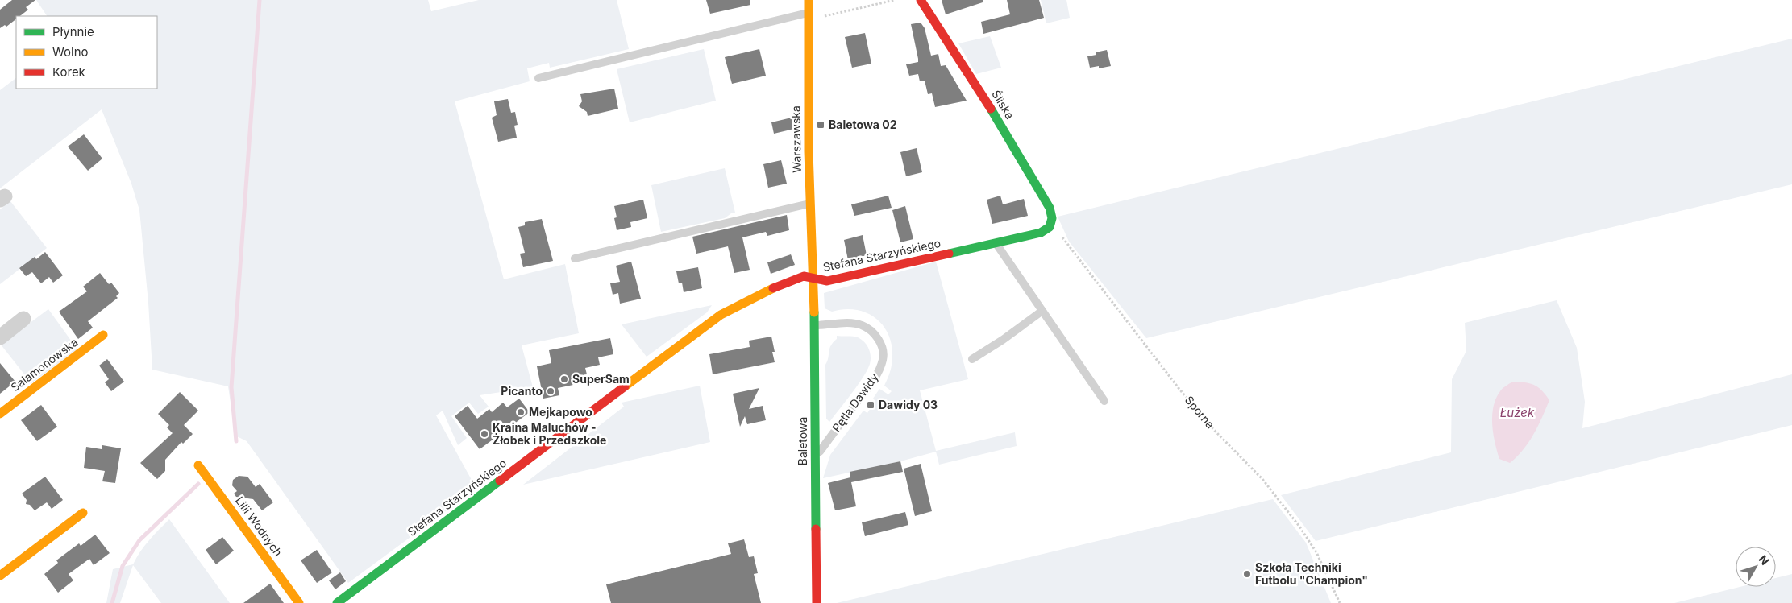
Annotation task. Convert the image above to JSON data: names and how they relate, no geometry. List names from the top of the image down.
{
  "streets": {
    "street": [
      "Śliska",
      "Warszawska",
      "Stefana Starzyńskiego",
      "Salamonowska",
      "Baletowa",
      "Lilii Wodnych"
    ],
    "lane": ["Pętla Dawidy"],
    "path": ["Sporna"]
  },
  "crossings": [
    ["Śliska", "Stefana Starzyńskiego"],
    ["Śliska", "Sporna"],
    ["Warszawska", "Stefana Starzyńskiego"],
    ["Warszawska", "Baletowa"],
    ["Stefana Starzyńskiego", "Sporna"],
    ["Stefana Starzyńskiego", "Baletowa"],
    ["Pętla Dawidy", "Baletowa"]
  ],
  "water": ["Łużek"],
  "places": {
    "transit": ["Baletowa 02", "Dawidy 03"],
    "other": [
      "SuperSam",
      "Picanto",
      "Mejkapowo",
      "Kraina Maluchów - Żłobek i Przedszkole",
      "Szkoła Techniki Futbolu \"Champion\""
    ]
  },
  "legend": ["Płynnie", "Wolno", "Korek"],
  "north": "top right"
}
